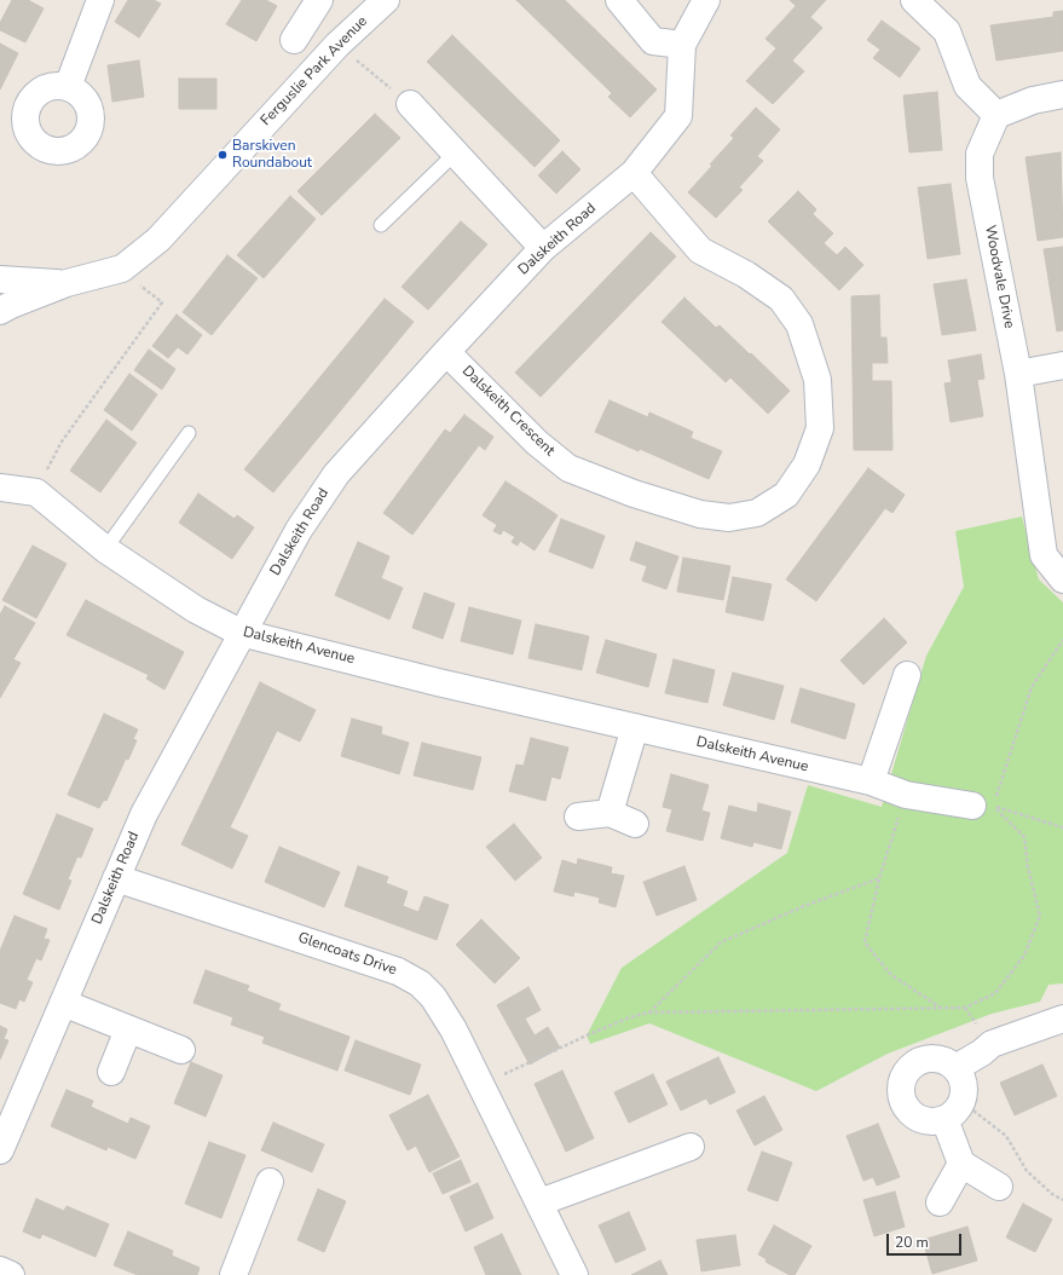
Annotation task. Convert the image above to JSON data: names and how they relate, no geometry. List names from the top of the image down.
{
  "streets": {
    "street": [
      "Ferguslie Park Avenue",
      "Dalskeith Road",
      "Woodvale Drive",
      "Dalskeith Crescent",
      "Dalskeith Avenue",
      "Glencoats Drive"
    ]
  },
  "crossings": [
    ["Dalskeith Road", "Dalskeith Crescent"],
    ["Dalskeith Road", "Dalskeith Avenue"],
    ["Dalskeith Road", "Glencoats Drive"]
  ],
  "places": ["Barskiven Roundabout"],
  "scale_bar": "20 m"
}
